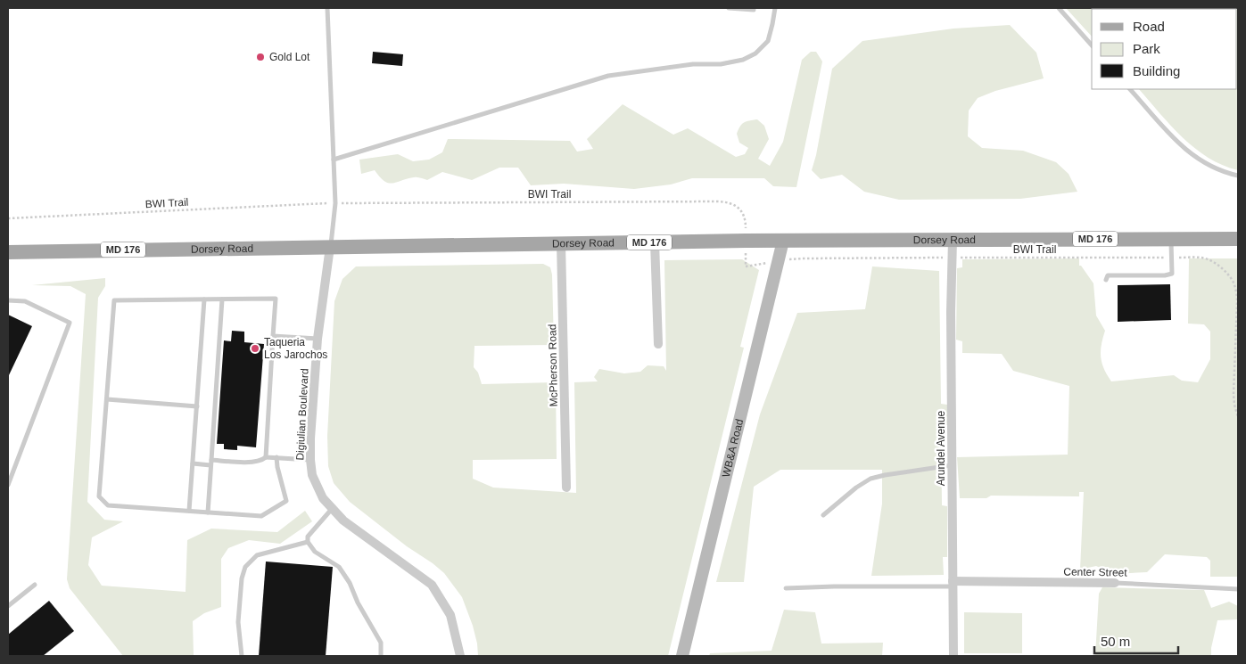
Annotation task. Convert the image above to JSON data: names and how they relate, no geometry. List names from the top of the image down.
{
  "streets": {
    "main road": ["MD 176", "Dorsey Road"],
    "street": [
      "McPherson Road",
      "Digiulian Boulevard",
      "WB&A Road",
      "Arundel Avenue",
      "Center Street"
    ],
    "path": ["BWI Trail"]
  },
  "crossings": [
    ["Dorsey Road", "McPherson Road"],
    ["Dorsey Road", "Digiulian Boulevard"],
    ["Dorsey Road", "WB&A Road"],
    ["Dorsey Road", "Arundel Avenue"],
    ["Arundel Avenue", "Center Street"]
  ],
  "places": ["Gold Lot", "Taqueria Los Jarochos"],
  "legend": ["Road", "Park", "Building"],
  "scale_bar": "50 m"
}
